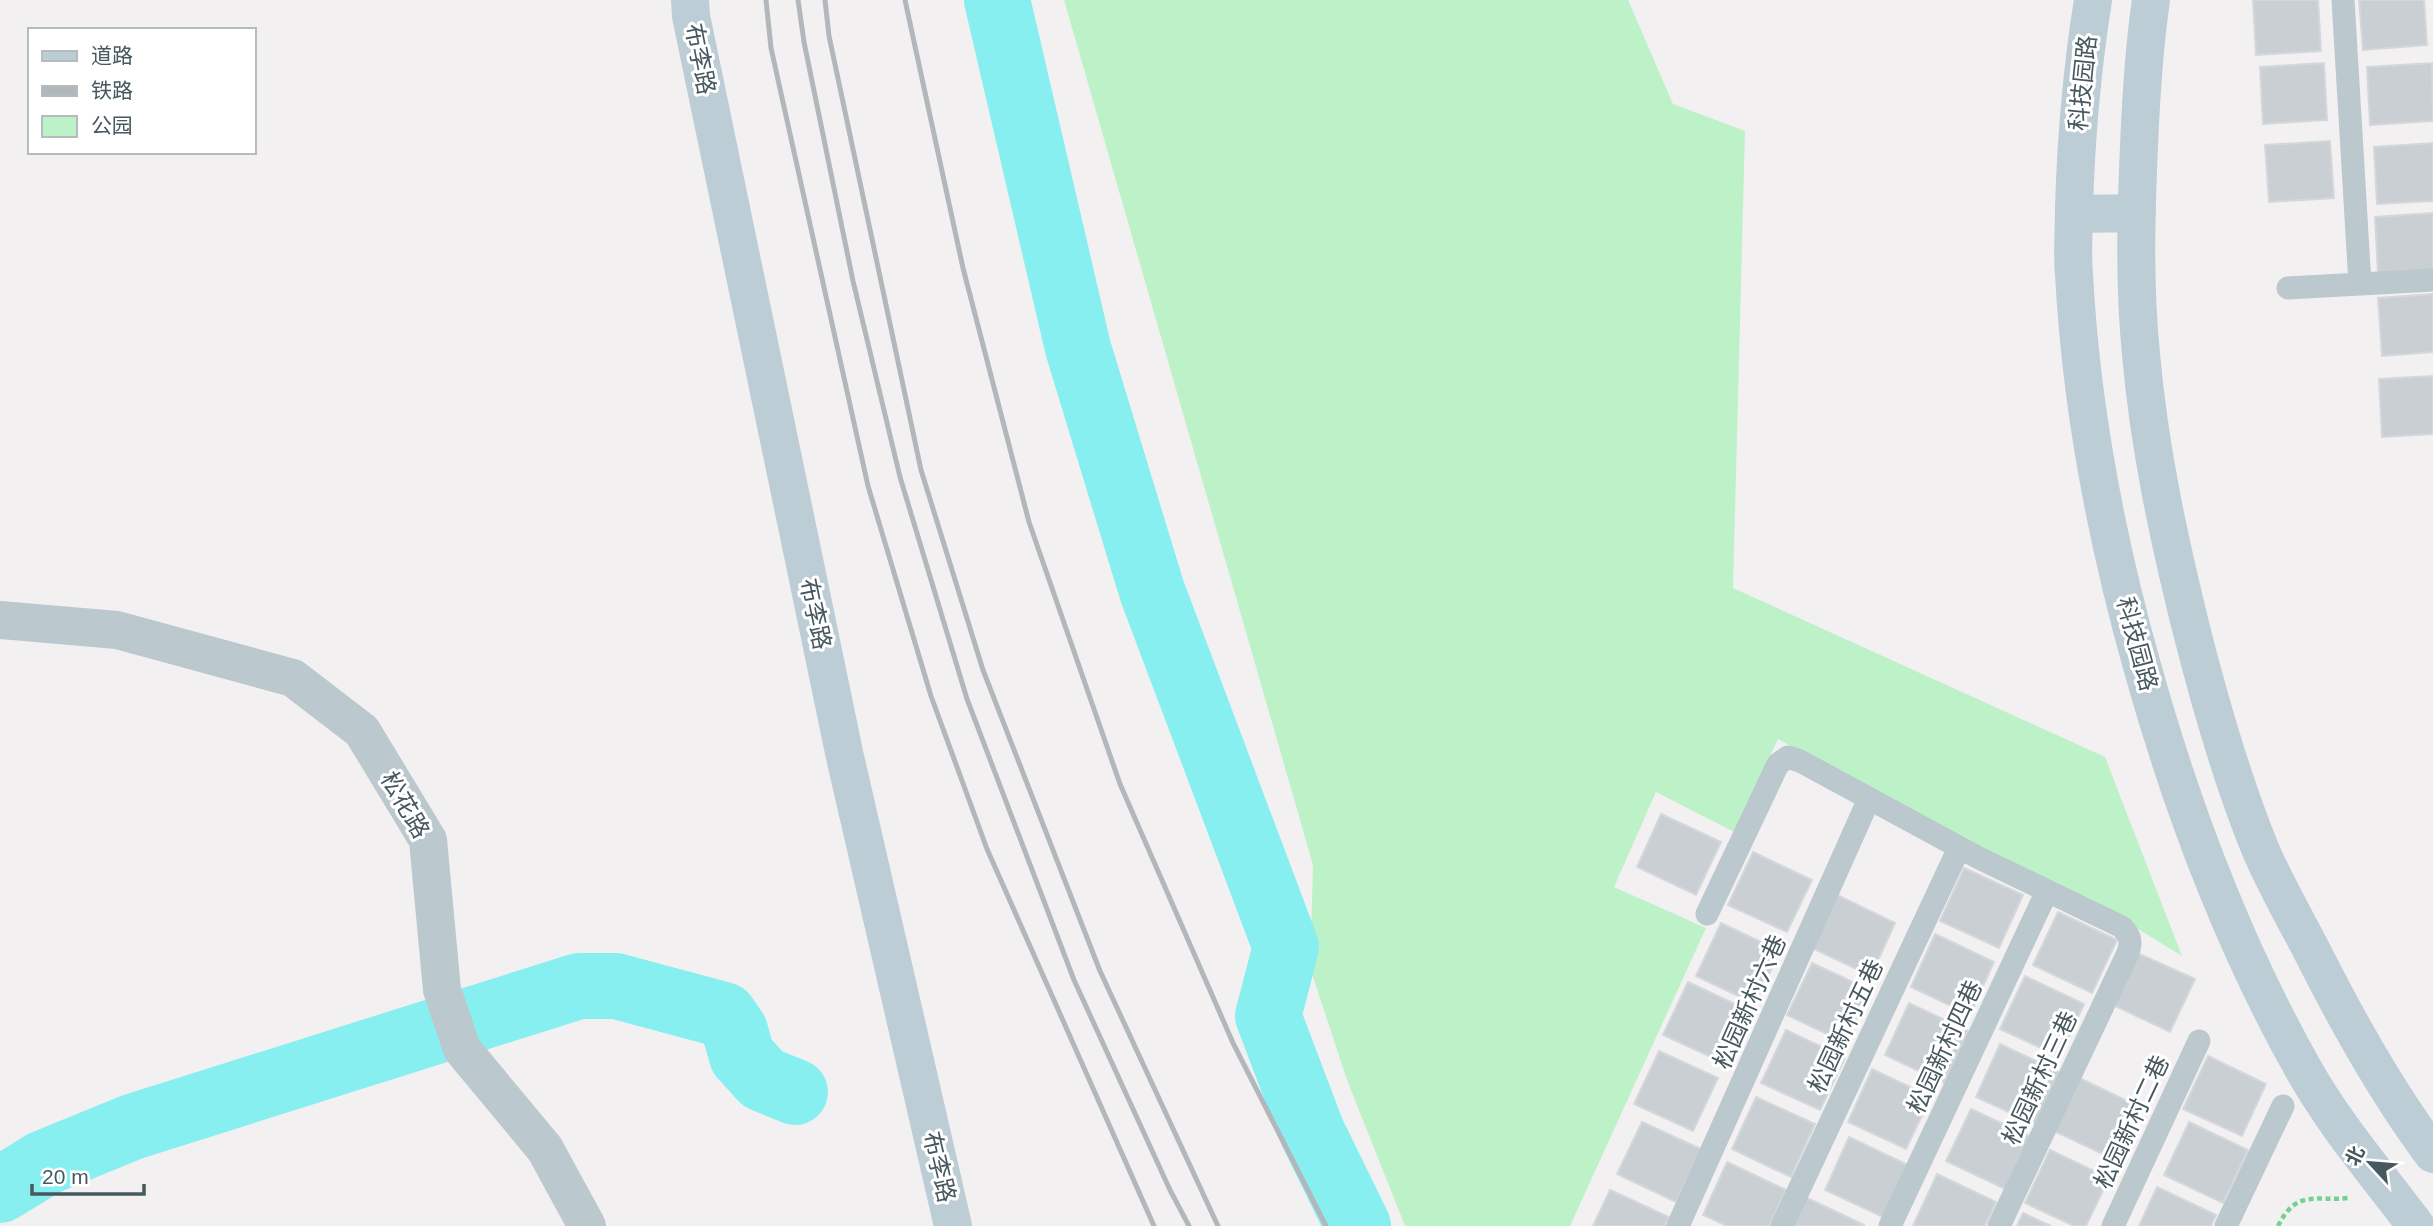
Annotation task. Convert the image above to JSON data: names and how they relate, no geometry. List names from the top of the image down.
{
  "streets": {
    "main road": ["布李路", "科技园路"],
    "street": ["松花路"],
    "lane": [
      "松园新村六巷",
      "松园新村五巷",
      "松园新村四巷",
      "松园新村三巷",
      "松园新村二巷"
    ]
  },
  "crossings": [
    ["松园新村四巷", "松园新村三巷"]
  ],
  "legend": ["道路", "铁路", "公园"],
  "scale_bar": "20 m",
  "north": "top left"
}
